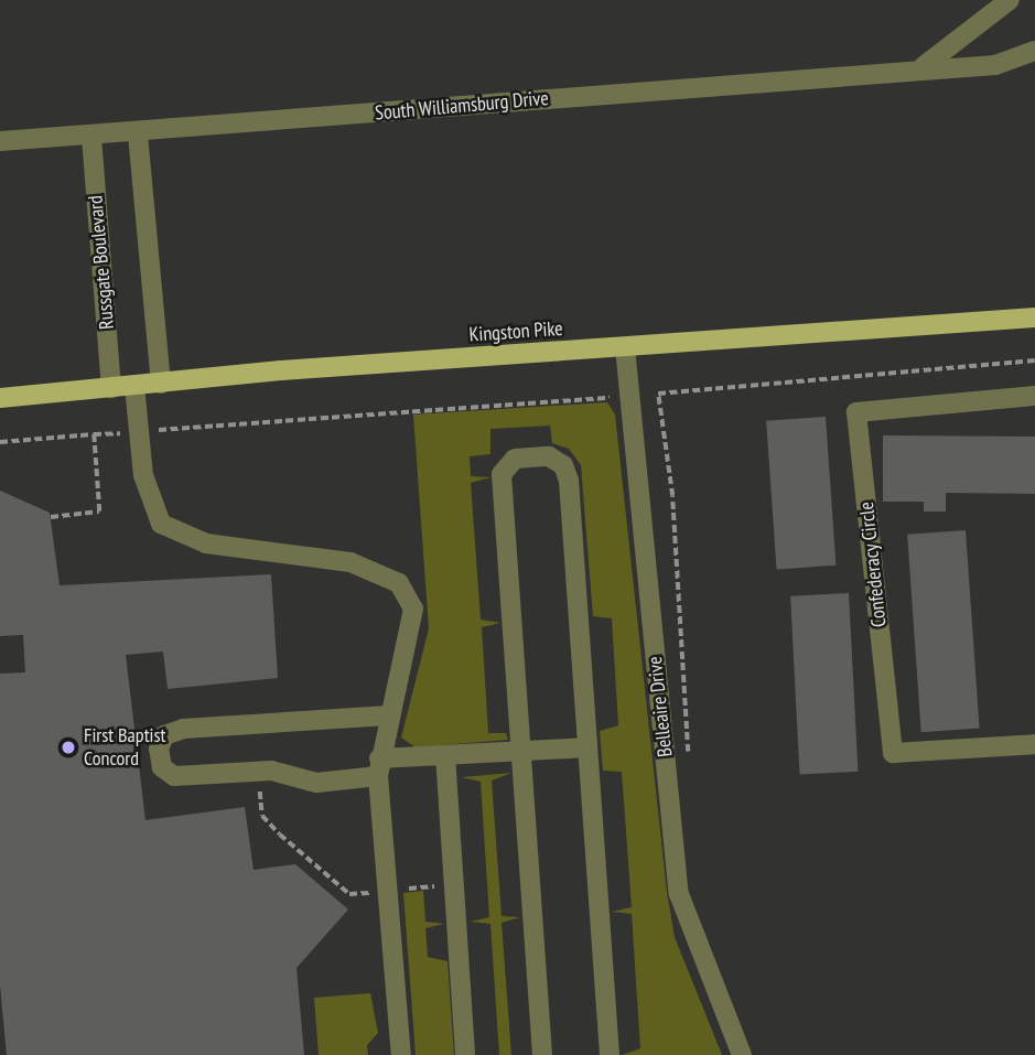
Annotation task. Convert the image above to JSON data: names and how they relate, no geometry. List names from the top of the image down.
{
  "streets": {
    "main road": ["Kingston Pike"],
    "street": [
      "South Williamsburg Drive",
      "Russgate Boulevard",
      "Confederacy Circle",
      "Belleaire Drive"
    ]
  },
  "crossings": [
    ["South Williamsburg Drive", "Russgate Boulevard"],
    ["Russgate Boulevard", "Kingston Pike"],
    ["Kingston Pike", "Belleaire Drive"]
  ],
  "places": ["First Baptist Concord"]
}
